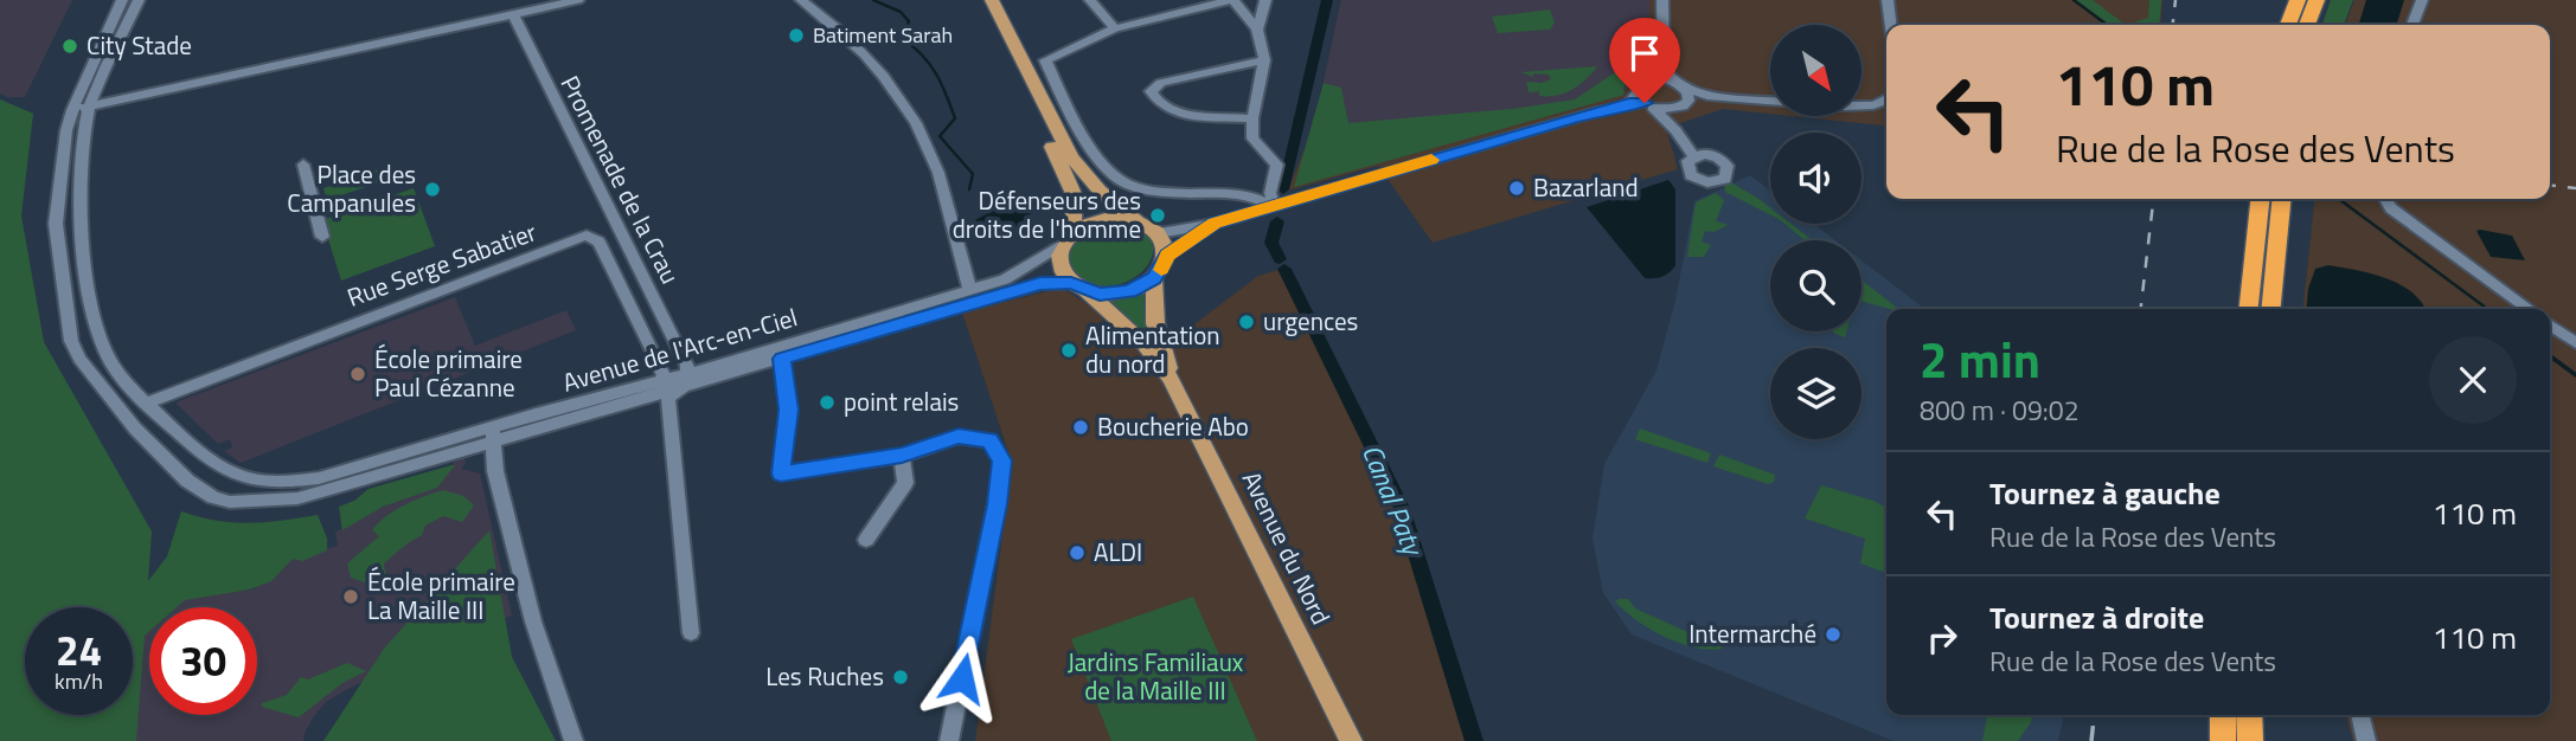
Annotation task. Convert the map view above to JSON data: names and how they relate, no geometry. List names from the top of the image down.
{
  "streets": {
    "main road": ["Avenue du Nord"],
    "street": ["Promenade de la Crau", "Rue Serge Sabatier", "Avenue de l'Arc-en-Ciel"]
  },
  "crossings": [
    ["Promenade de la Crau", "Avenue de l'Arc-en-Ciel"],
    ["Rue Serge Sabatier", "Avenue de l'Arc-en-Ciel"],
    ["Avenue de l'Arc-en-Ciel", "Avenue du Nord"]
  ],
  "water": ["Canal Paty"],
  "parks": ["Jardins Familiaux de la Maille III"],
  "places": [
    "Batiment Sarah",
    "City Stade",
    "Bazarland",
    "Place des Campanules",
    "Défenseurs des droits de l'homme",
    "urgences",
    "Alimentation du nord",
    "École primaire Paul Cézanne",
    "point relais",
    "Boucherie Abo",
    "ALDI",
    "École primaire La Maille III",
    "Intermarché",
    "Les Ruches"
  ],
  "north": "bottom right",
  "page": {
    "turn": ["110 m", "Rue de la Rose des Vents"],
    "heading": ["2 min", "800 m · 09:02"],
    "list": [
      {
        "name": "Tournez à gauche",
        "note": "Rue de la Rose des Vents",
        "value": "110 m"
      },
      {
        "name": "Tournez à droite",
        "note": "Rue de la Rose des Vents",
        "value": "110 m"
      }
    ],
    "speed": "24 km/h",
    "limit": "30"
  }
}
